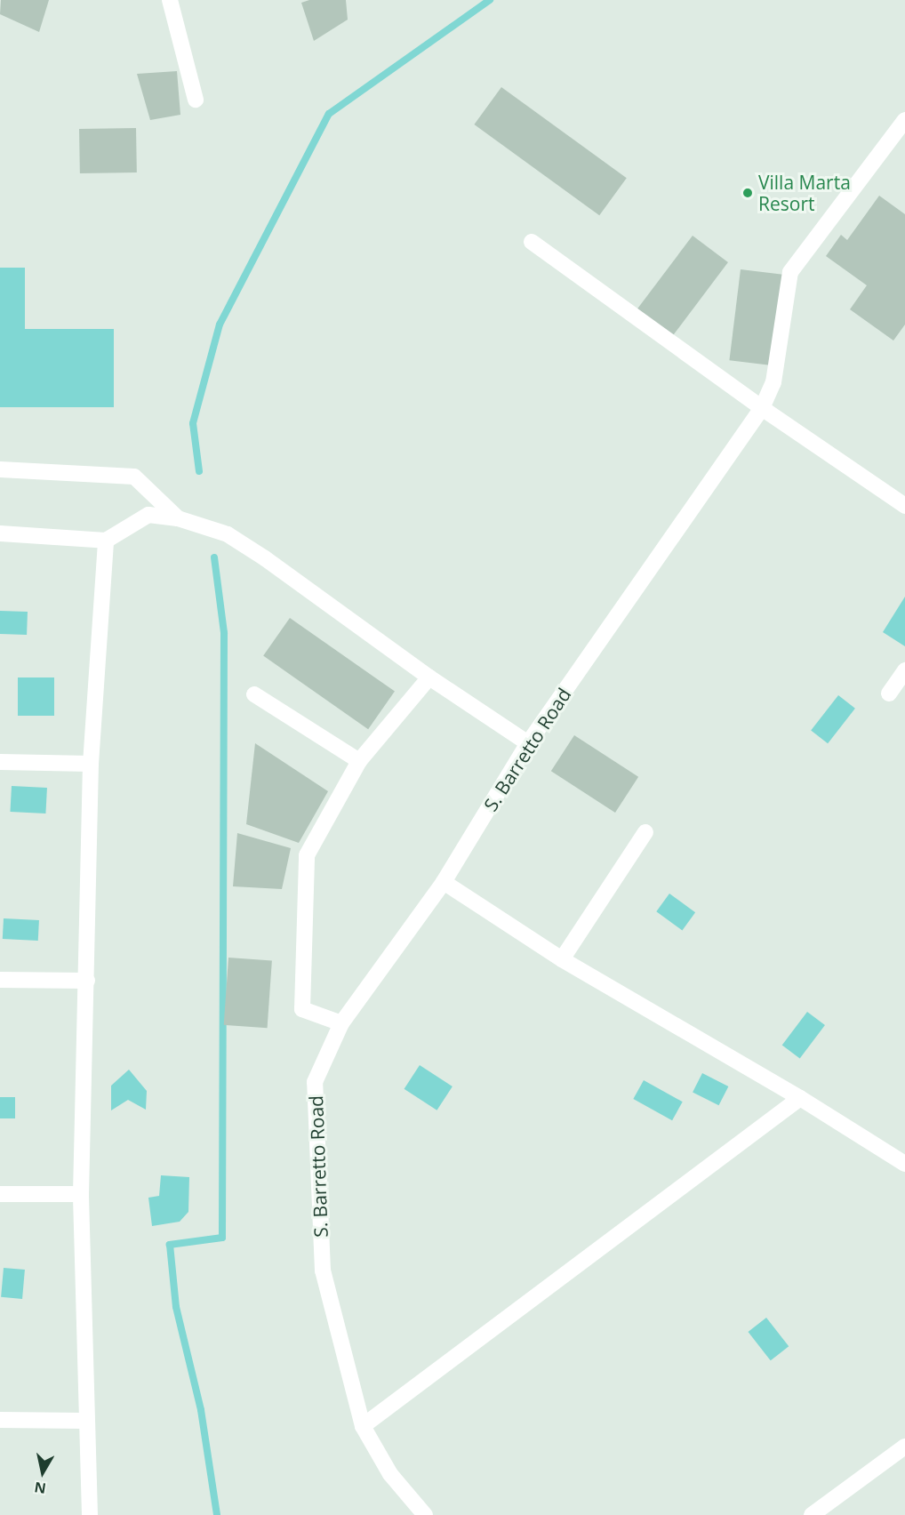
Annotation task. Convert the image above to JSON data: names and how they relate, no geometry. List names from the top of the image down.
{
  "streets": {
    "street": ["S. Barretto Road"]
  },
  "places": ["Villa Marta Resort"],
  "north": "bottom"
}
